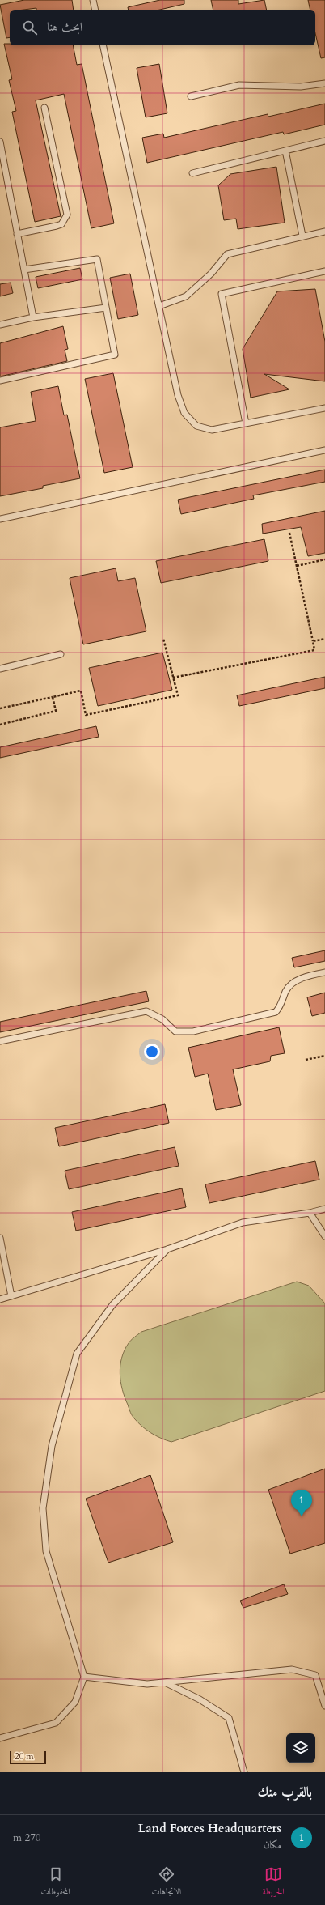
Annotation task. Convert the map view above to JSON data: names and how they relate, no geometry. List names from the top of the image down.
{
  "scale_bar": "20 m",
  "page": {
    "search": "ابحث هنا",
    "pins": "1",
    "scale": "20 m",
    "heading": "بالقرب منك",
    "list": [
      {
        "mark": "1",
        "name": "Land Forces Headquarters",
        "note": "مكان",
        "value": "270 m"
      }
    ],
    "nav": ["الخريطة", "الاتجاهات", "المحفوظات"]
  }
}
